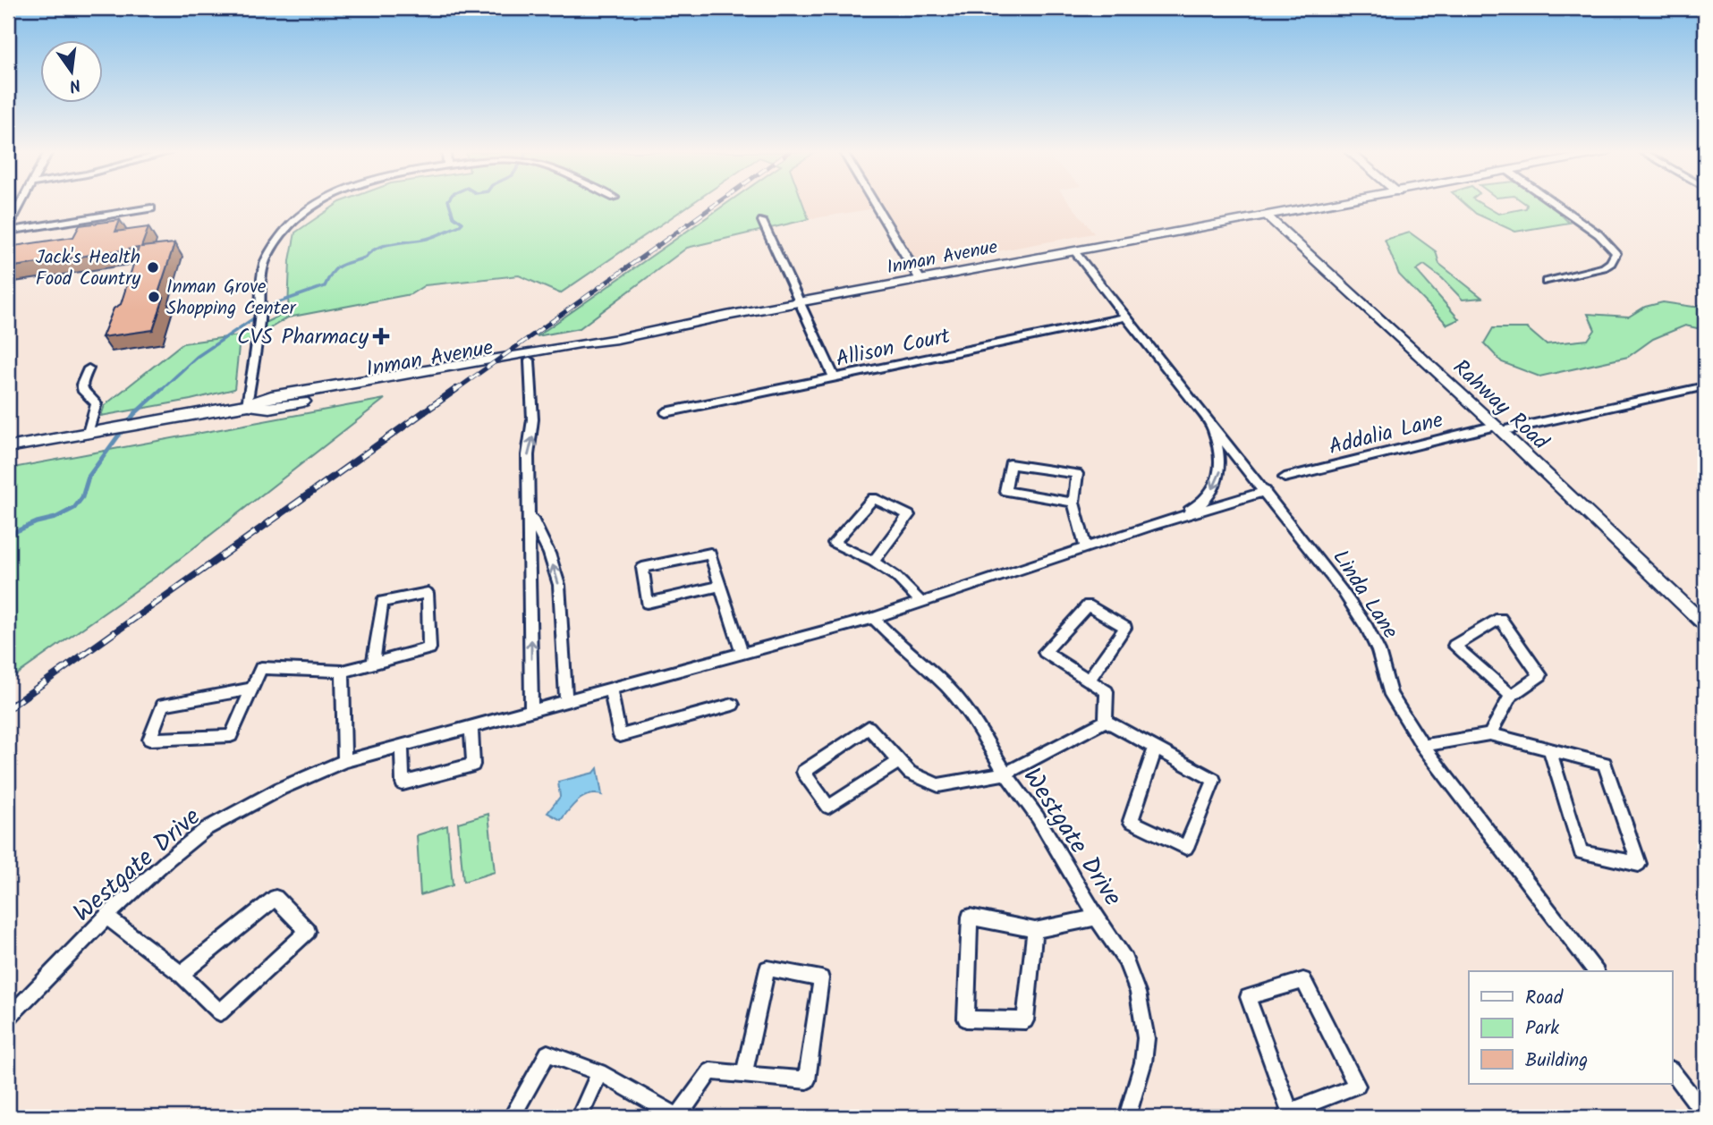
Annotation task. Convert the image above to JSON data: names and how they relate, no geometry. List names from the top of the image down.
{
  "streets": {
    "main road": ["Inman Avenue"],
    "street": [
      "Allison Court",
      "Rahway Road",
      "Addalia Lane",
      "Linda Lane",
      "Westgate Drive"
    ]
  },
  "crossings": [
    ["Inman Avenue", "Rahway Road"],
    ["Inman Avenue", "Linda Lane"],
    ["Allison Court", "Linda Lane"],
    ["Rahway Road", "Addalia Lane"],
    ["Linda Lane", "Westgate Drive"]
  ],
  "places": {
    "other": ["Jack's Health Food Country", "Inman Grove Shopping Center"],
    "health": ["CVS Pharmacy"]
  },
  "legend": ["Road", "Park", "Building"],
  "north": "bottom"
}
